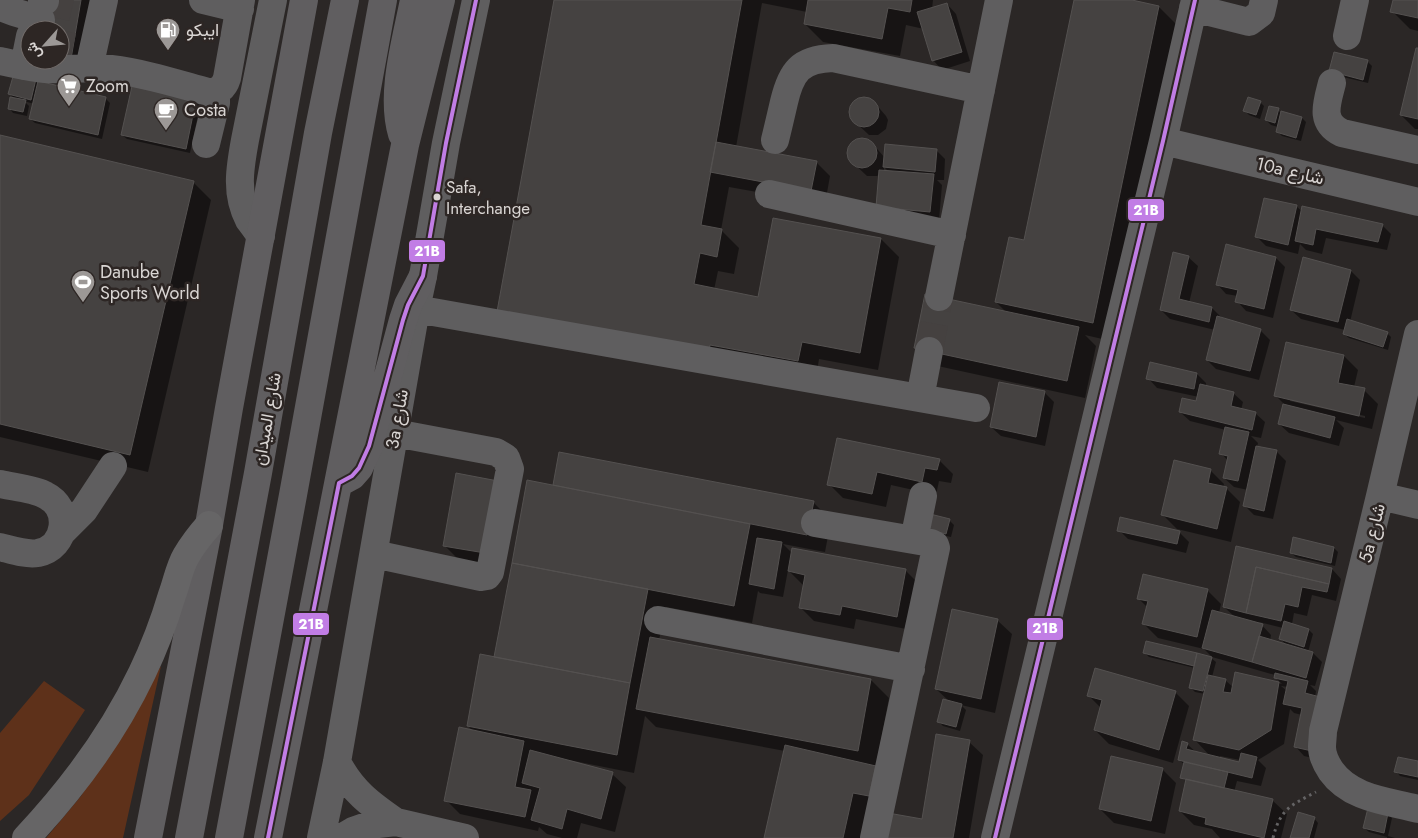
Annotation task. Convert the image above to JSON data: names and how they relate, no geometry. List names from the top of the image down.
{
  "streets": {
    "main road": ["شارع الميدان"],
    "street": ["10a شارع", "3a شارع", "5a شارع"]
  },
  "places": {
    "fuel station": ["ايبكو"],
    "supermarket": ["Zoom"],
    "cafe": ["Costa"],
    "other": ["Safa, Interchange"],
    "sports": ["Danube Sports World"]
  },
  "lines": ["transit line 21B"],
  "north": "bottom left"
}
